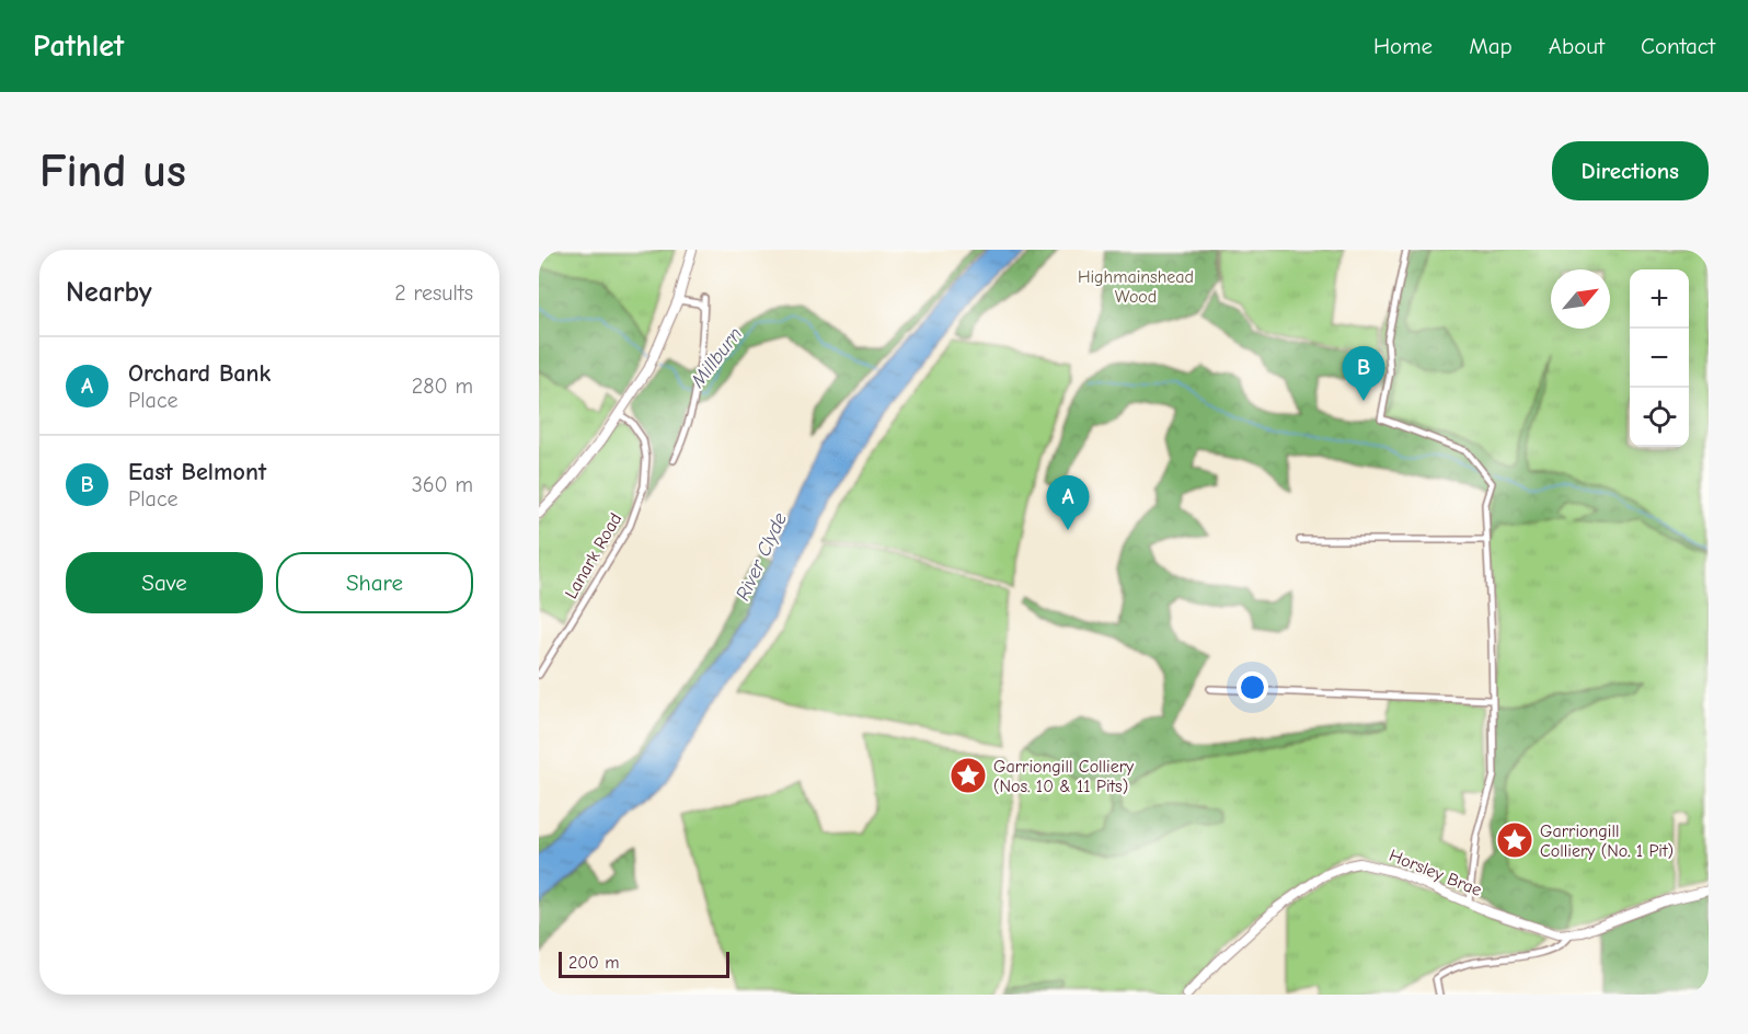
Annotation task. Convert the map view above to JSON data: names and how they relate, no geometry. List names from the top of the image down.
{
  "streets": {
    "main road": ["Horsley Brae"],
    "street": ["Lanark Road"]
  },
  "water": ["Millburn", "River Clyde"],
  "parks": ["Highmainshead Wood"],
  "places": {
    "place": ["Garriongill Colliery (Nos. 10 & 11 Pits)", "Garriongill Colliery (No. 1 Pit)"]
  },
  "scale_bar": "200 m",
  "north": "top right",
  "page": {
    "header": "Pathlet",
    "nav": [
      "Home",
      "Map",
      "About",
      "Contact"
    ],
    "buttons": [
      "Directions",
      ["Save", "Share"]
    ],
    "title": "Find us",
    "heading": ["Nearby", "2 results"],
    "map_buttons": ["+", "−"],
    "list": [
      {
        "mark": "A",
        "name": "Orchard Bank",
        "note": "Place",
        "value": "280 m"
      },
      {
        "mark": "B",
        "name": "East Belmont",
        "note": "Place",
        "value": "360 m"
      }
    ],
    "pins": ["B", "A"],
    "scale": "200 m"
  }
}
